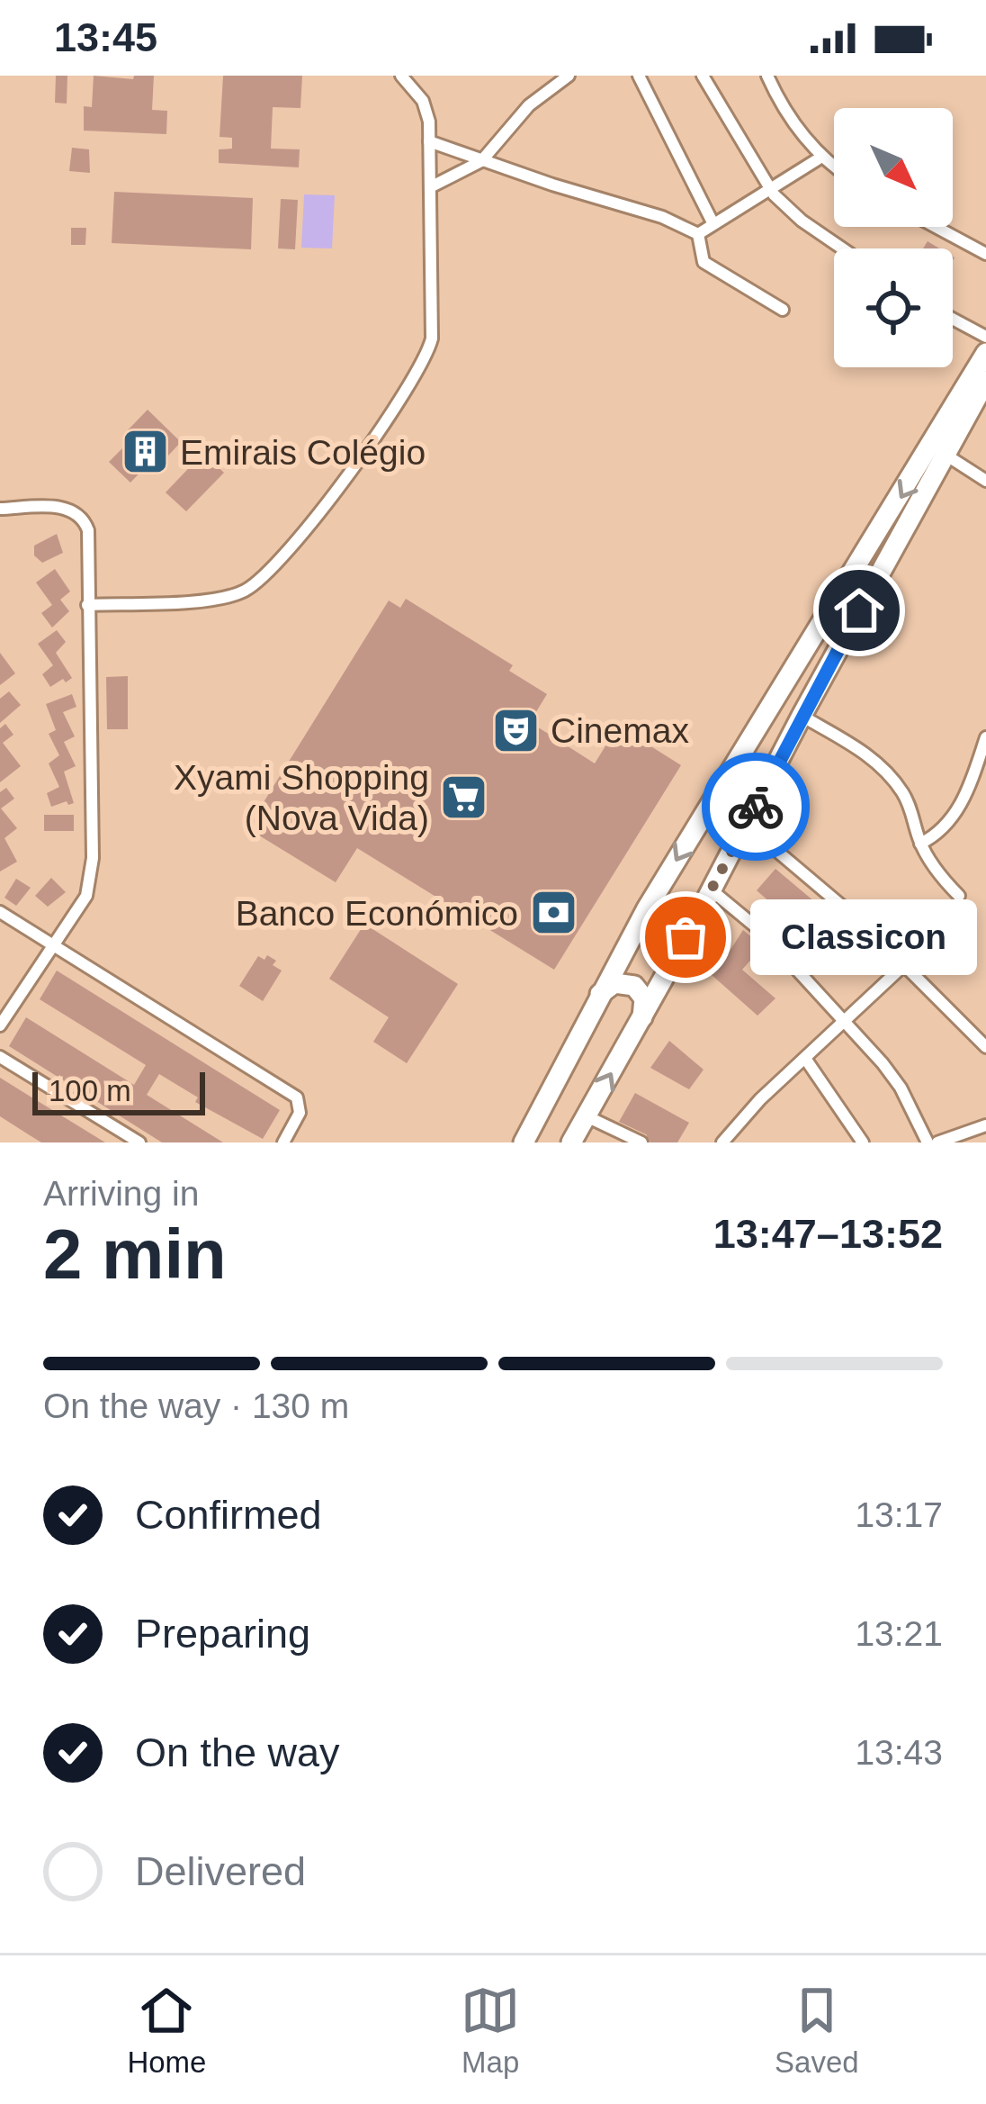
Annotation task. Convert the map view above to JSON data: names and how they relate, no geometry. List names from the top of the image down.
{
  "places": {
    "building": ["Emirais Colégio"],
    "theatre": ["Cinemax"],
    "supermarket": ["Xyami Shopping (Nova Vida)"],
    "bank": ["Banco Económico"],
    "other": ["Classicon"]
  },
  "scale_bar": "100 m",
  "north": "bottom right",
  "page": {
    "status": "13:45",
    "bubble": "Classicon",
    "scale": "100 m",
    "heading": ["2 min", "Arriving in", "13:47–13:52"],
    "bar": "On the way · 130 m",
    "list": [
      ["Confirmed", "13:17"],
      ["Preparing", "13:21"],
      ["On the way", "13:43"],
      "Delivered"
    ],
    "tabs": ["Home", "Map", "Saved"]
  }
}
